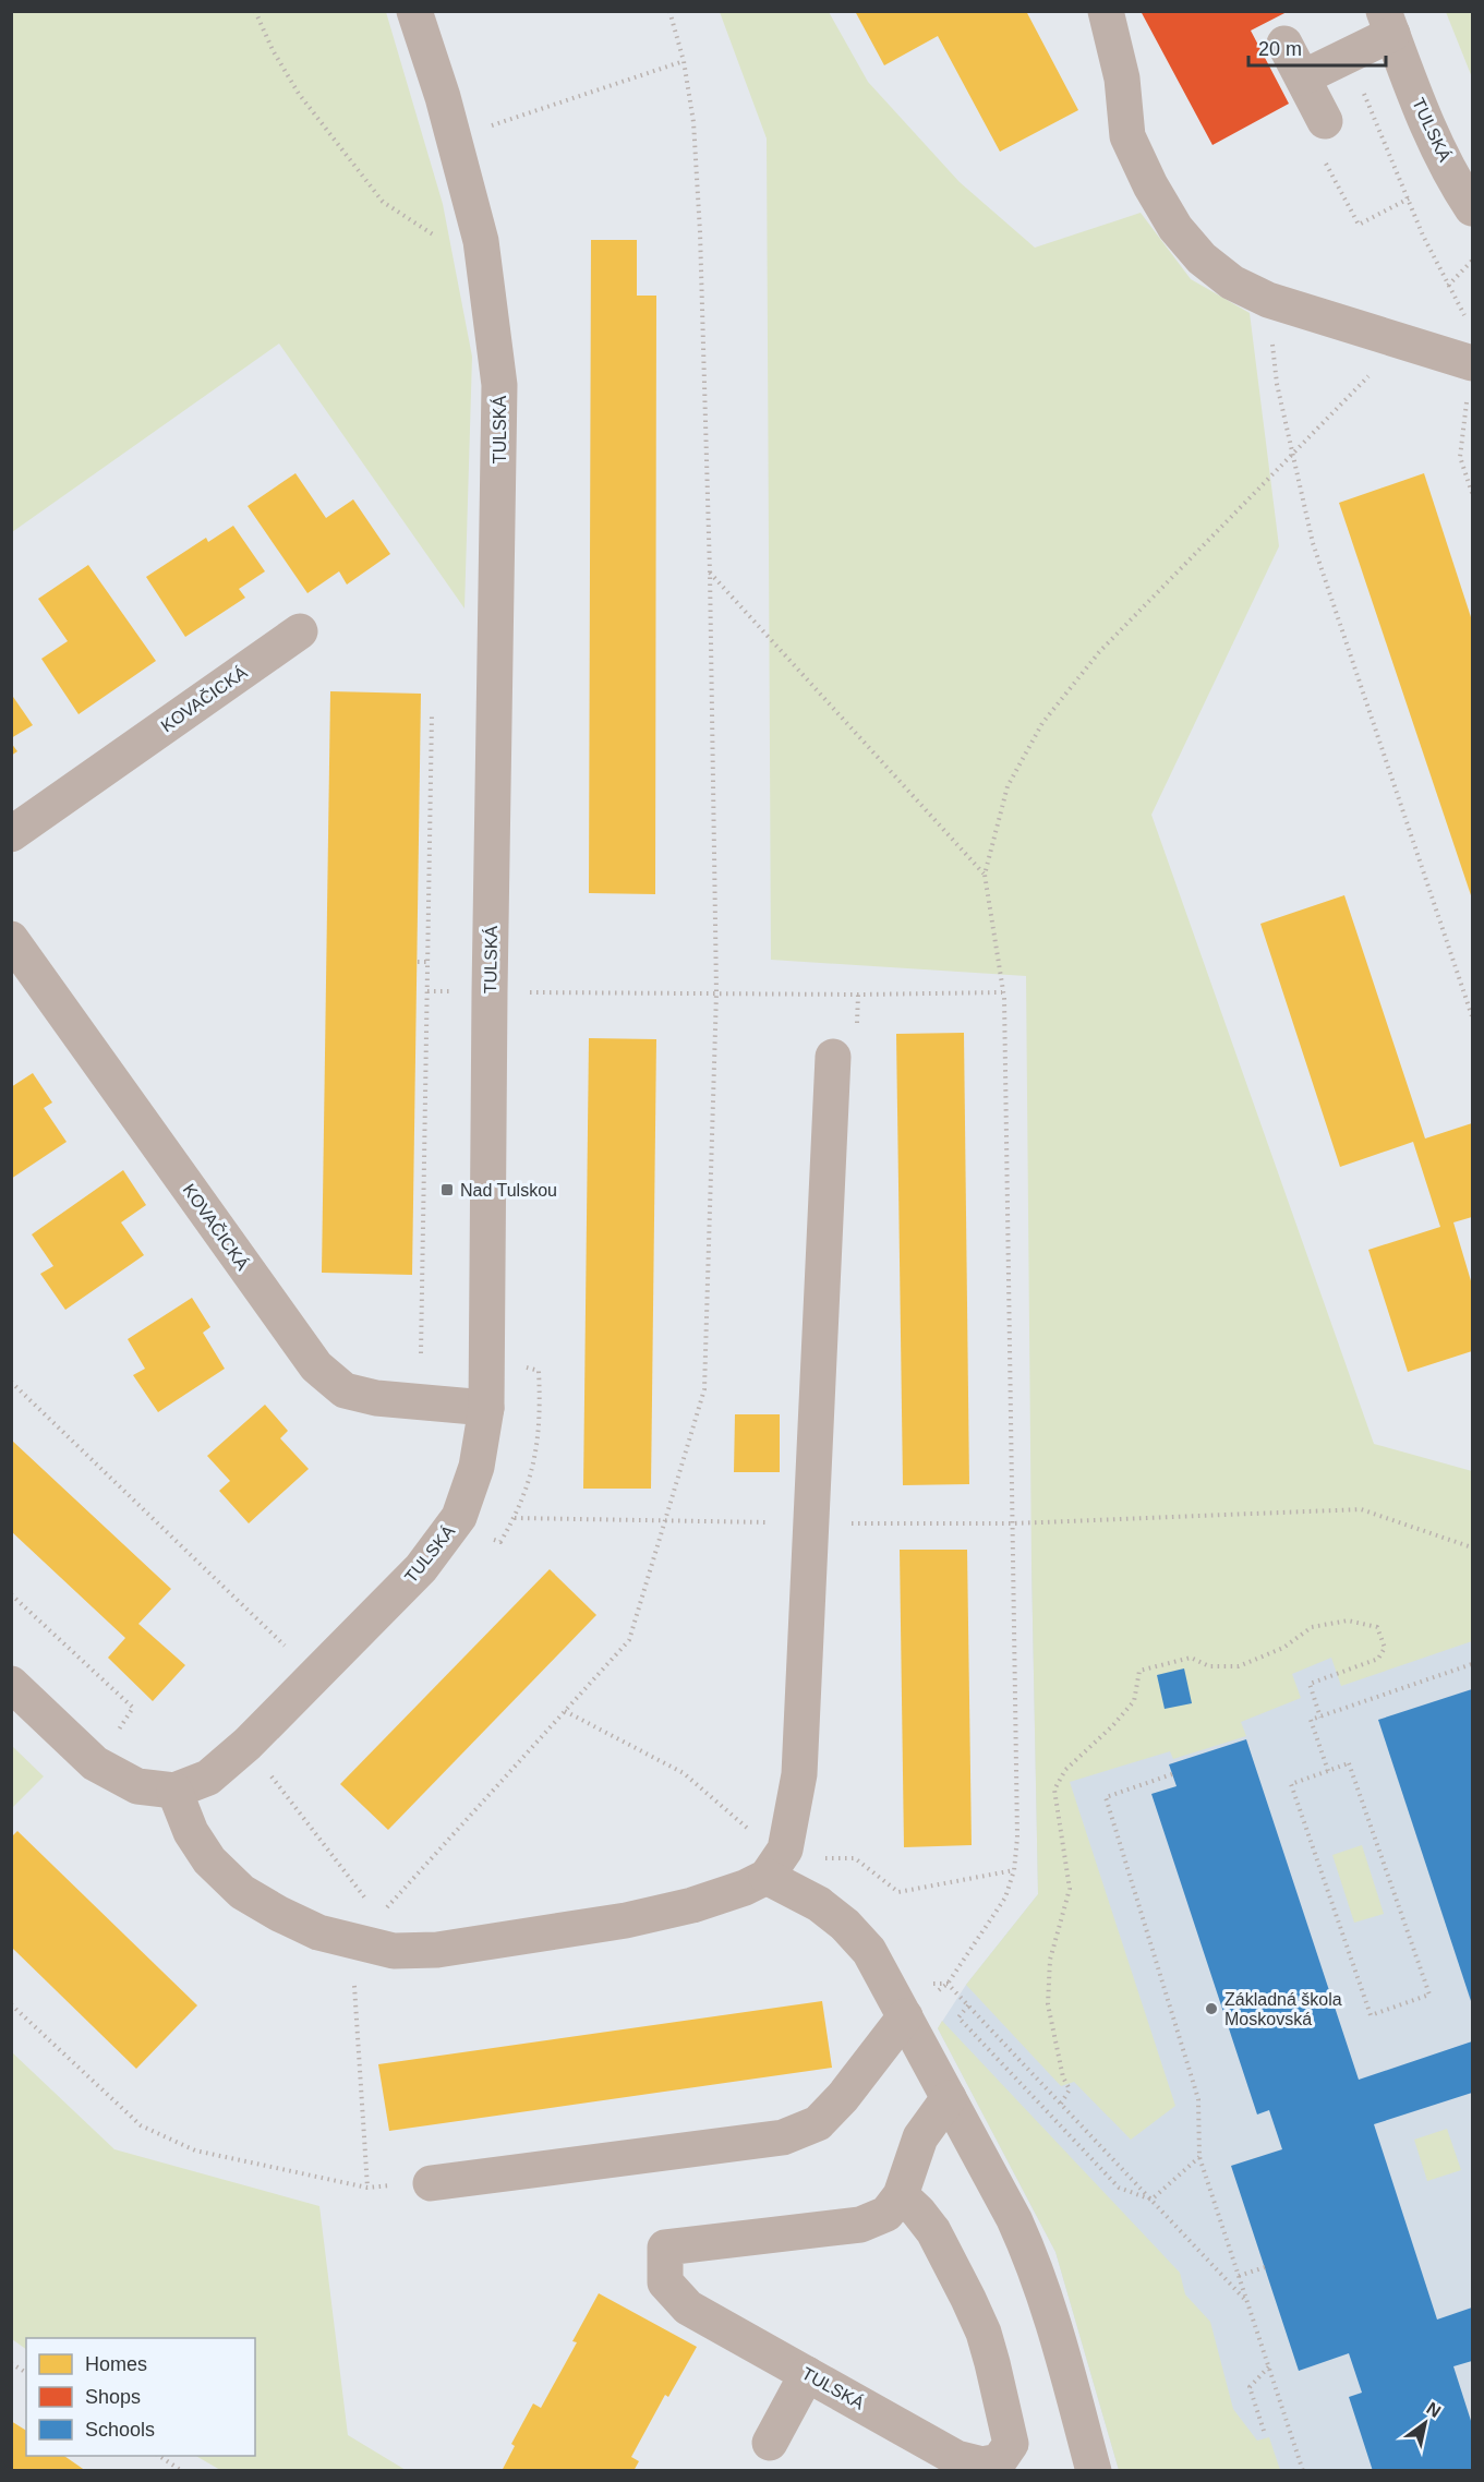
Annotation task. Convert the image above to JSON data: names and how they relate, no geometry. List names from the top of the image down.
{
  "streets": {
    "street": ["TULSKÁ", "KOVAČICKÁ"]
  },
  "crossings": [
    ["TULSKÁ", "KOVAČICKÁ"]
  ],
  "places": {
    "transit": ["Nad Tulskou"],
    "other": ["Základná škola Moskovská"]
  },
  "legend": ["Homes", "Shops", "Schools"],
  "scale_bar": "20 m",
  "north": "top right"
}
